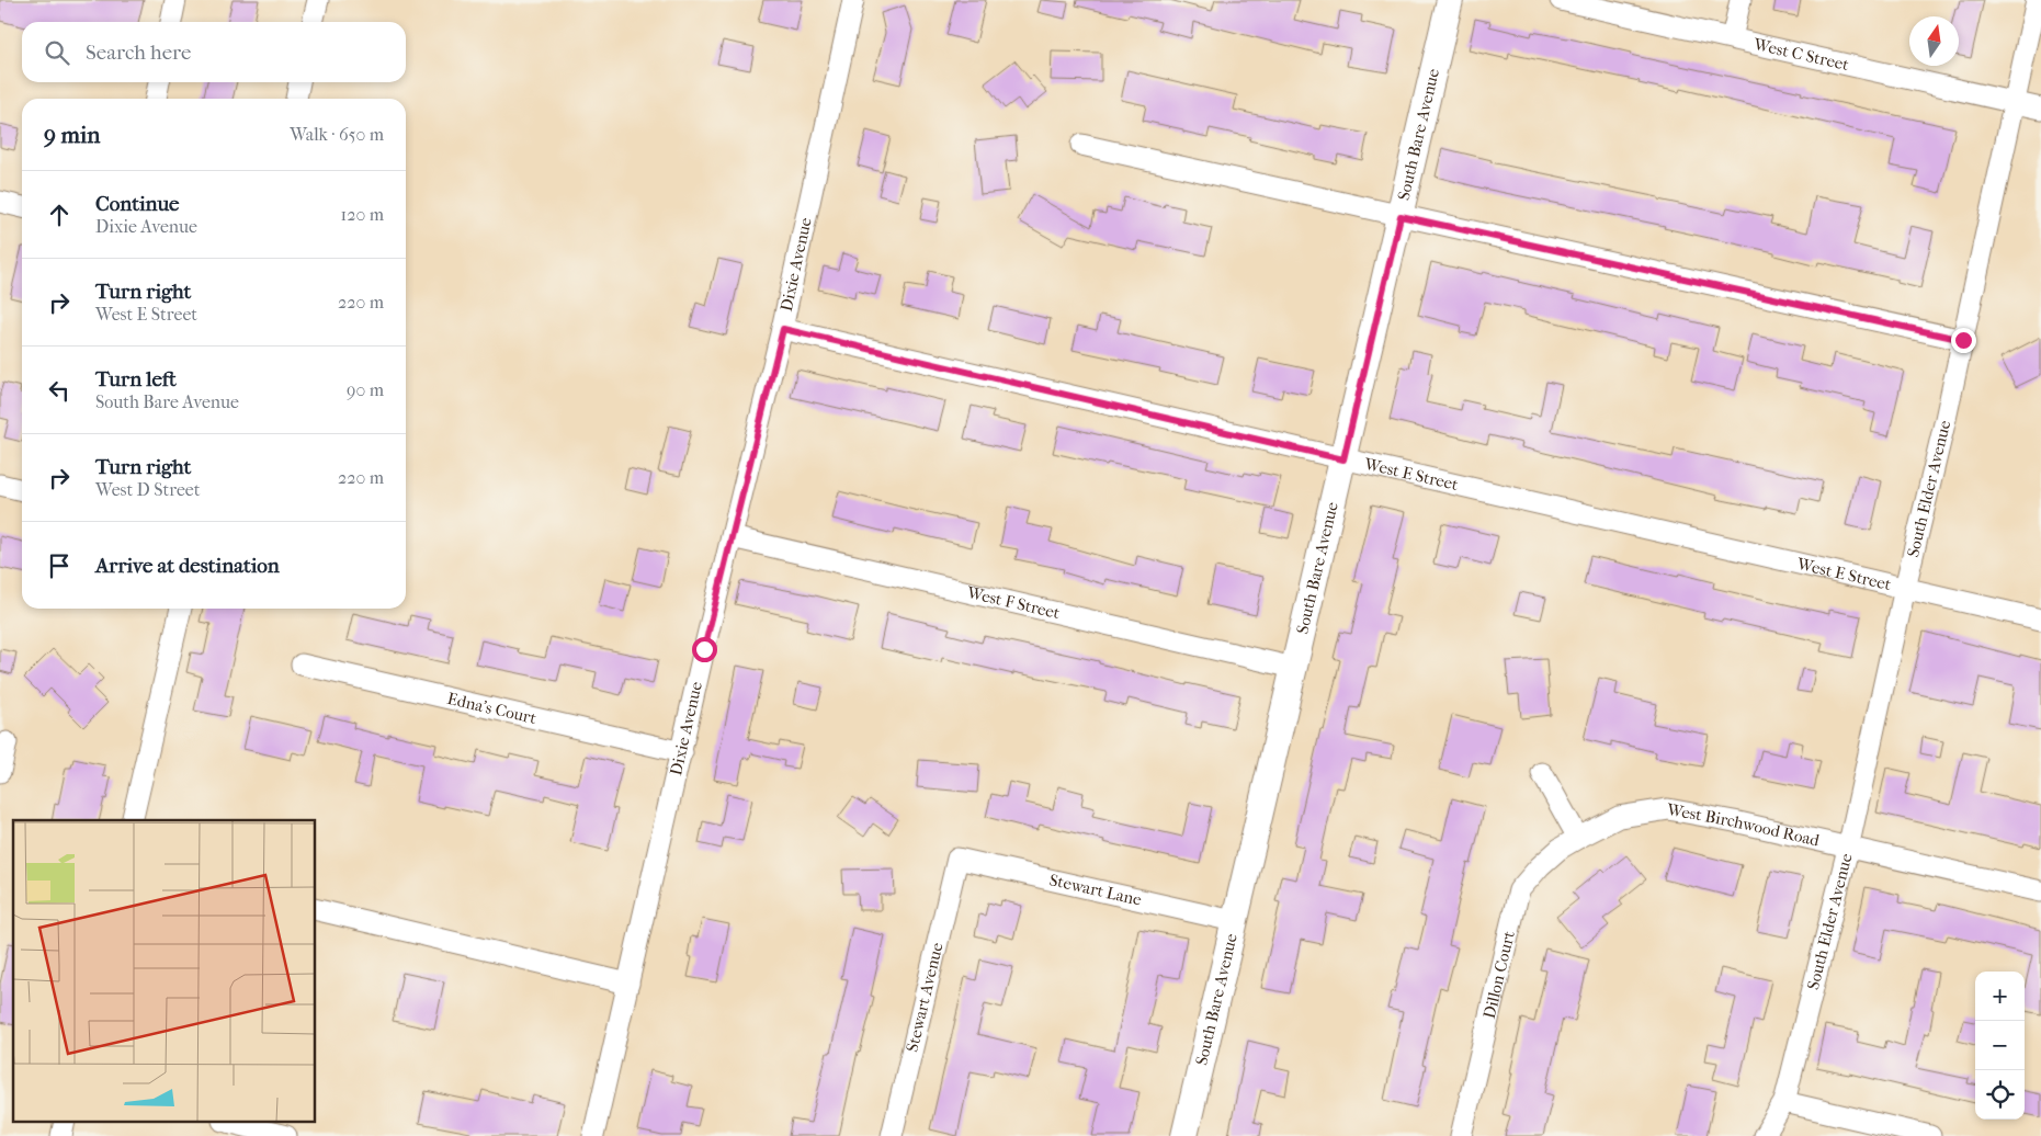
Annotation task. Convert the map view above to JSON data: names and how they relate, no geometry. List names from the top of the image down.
{
  "streets": {
    "street": [
      "West C Street",
      "South Bare Avenue",
      "Dixie Avenue",
      "West E Street",
      "South Elder Avenue",
      "West F Street",
      "Edna's Court",
      "West Birchwood Road",
      "Stewart Lane",
      "Dillon Court",
      "Stewart Avenue"
    ]
  },
  "crossings": [
    ["West C Street", "South Elder Avenue"],
    ["South Bare Avenue", "West E Street"],
    ["South Bare Avenue", "West F Street"],
    ["South Bare Avenue", "Stewart Lane"],
    ["Dixie Avenue", "West E Street"],
    ["Dixie Avenue", "West F Street"],
    ["Dixie Avenue", "Edna's Court"],
    ["West E Street", "South Elder Avenue"],
    ["South Elder Avenue", "West Birchwood Road"],
    ["West Birchwood Road", "Dillon Court"],
    ["Stewart Lane", "Stewart Avenue"]
  ],
  "north": "top",
  "page": {
    "search": "Search here",
    "heading": ["9 min", "Walk · 650 m"],
    "list": [
      ["Continue", "Dixie Avenue", "120 m"],
      ["Turn right", "West E Street", "220 m"],
      ["Turn left", "South Bare Avenue", "90 m"],
      ["Turn right", "West D Street", "220 m"],
      "Arrive at destination"
    ],
    "map_buttons": ["+", "−"]
  }
}
